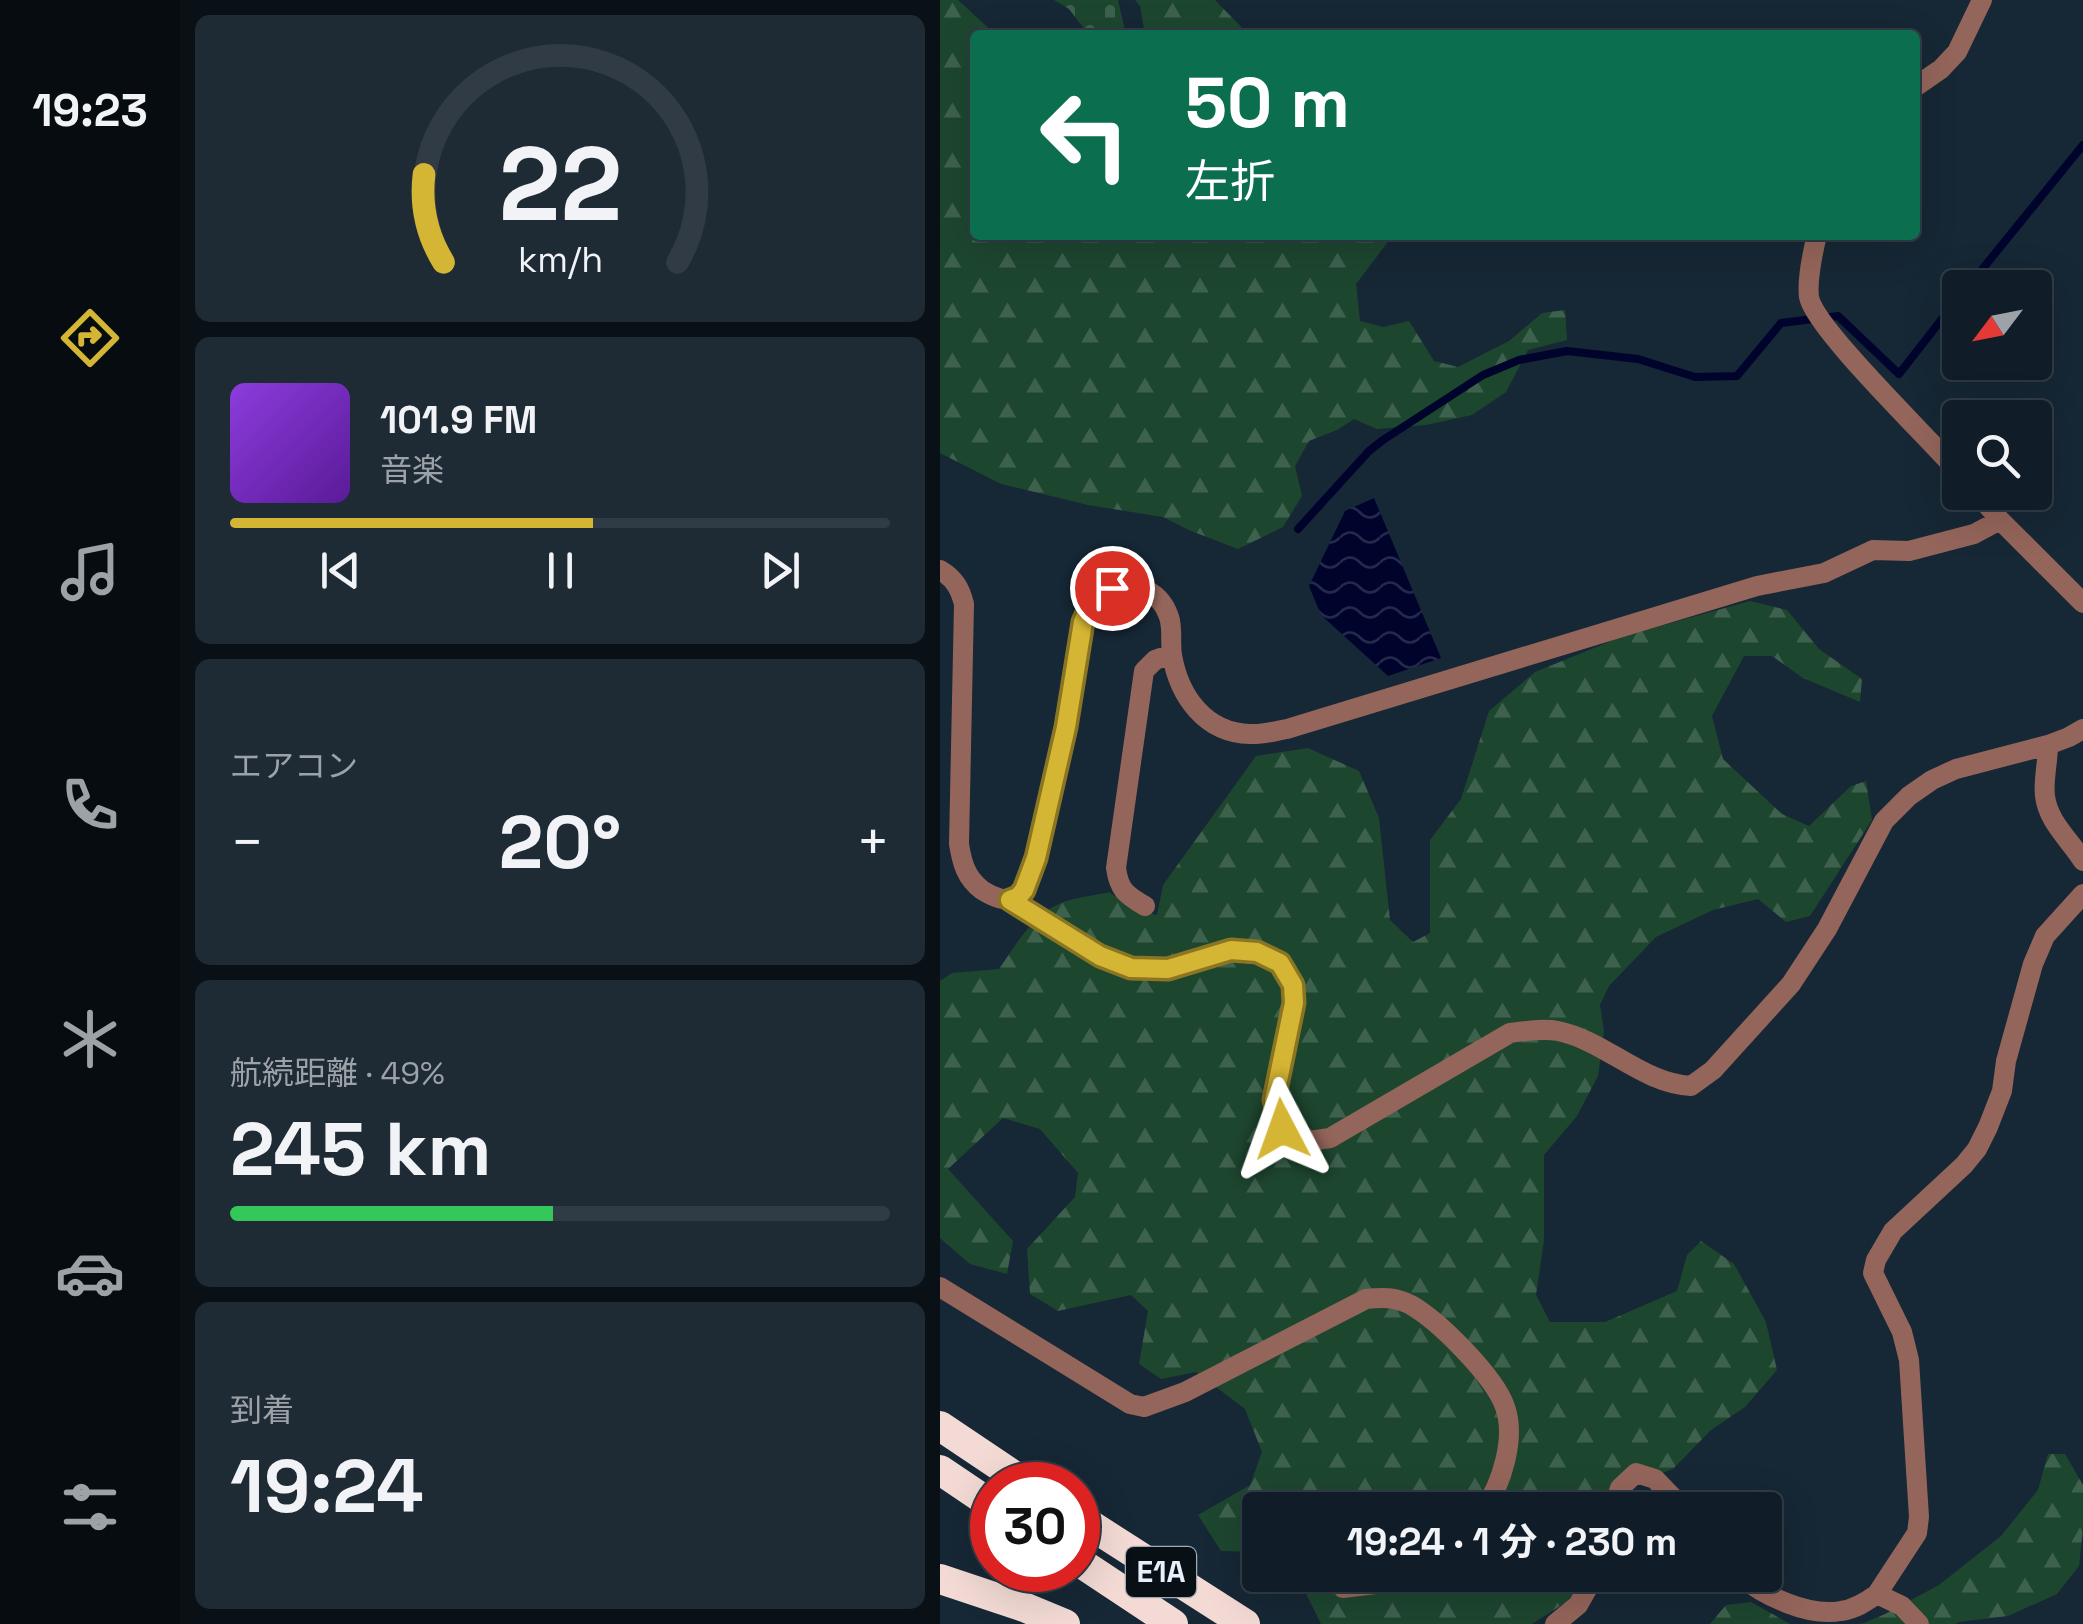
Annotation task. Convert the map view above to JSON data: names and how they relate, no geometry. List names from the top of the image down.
{
  "streets": {
    "highway": ["E1A"]
  },
  "north": "bottom left",
  "page": {
    "tabs": "19:23",
    "turn": ["50 m", "左折"],
    "song": ["101.9 FM", "音楽"],
    "tile": [
      "エアコン",
      ["航続距離 · 49%", "245 km"],
      ["到着", "19:24"]
    ],
    "heat": ["−", "20°", "+"],
    "limit": "30",
    "trip": "19:24 · 1 分 · 230 m",
    "gauge": ["22", "km/h"]
  }
}
